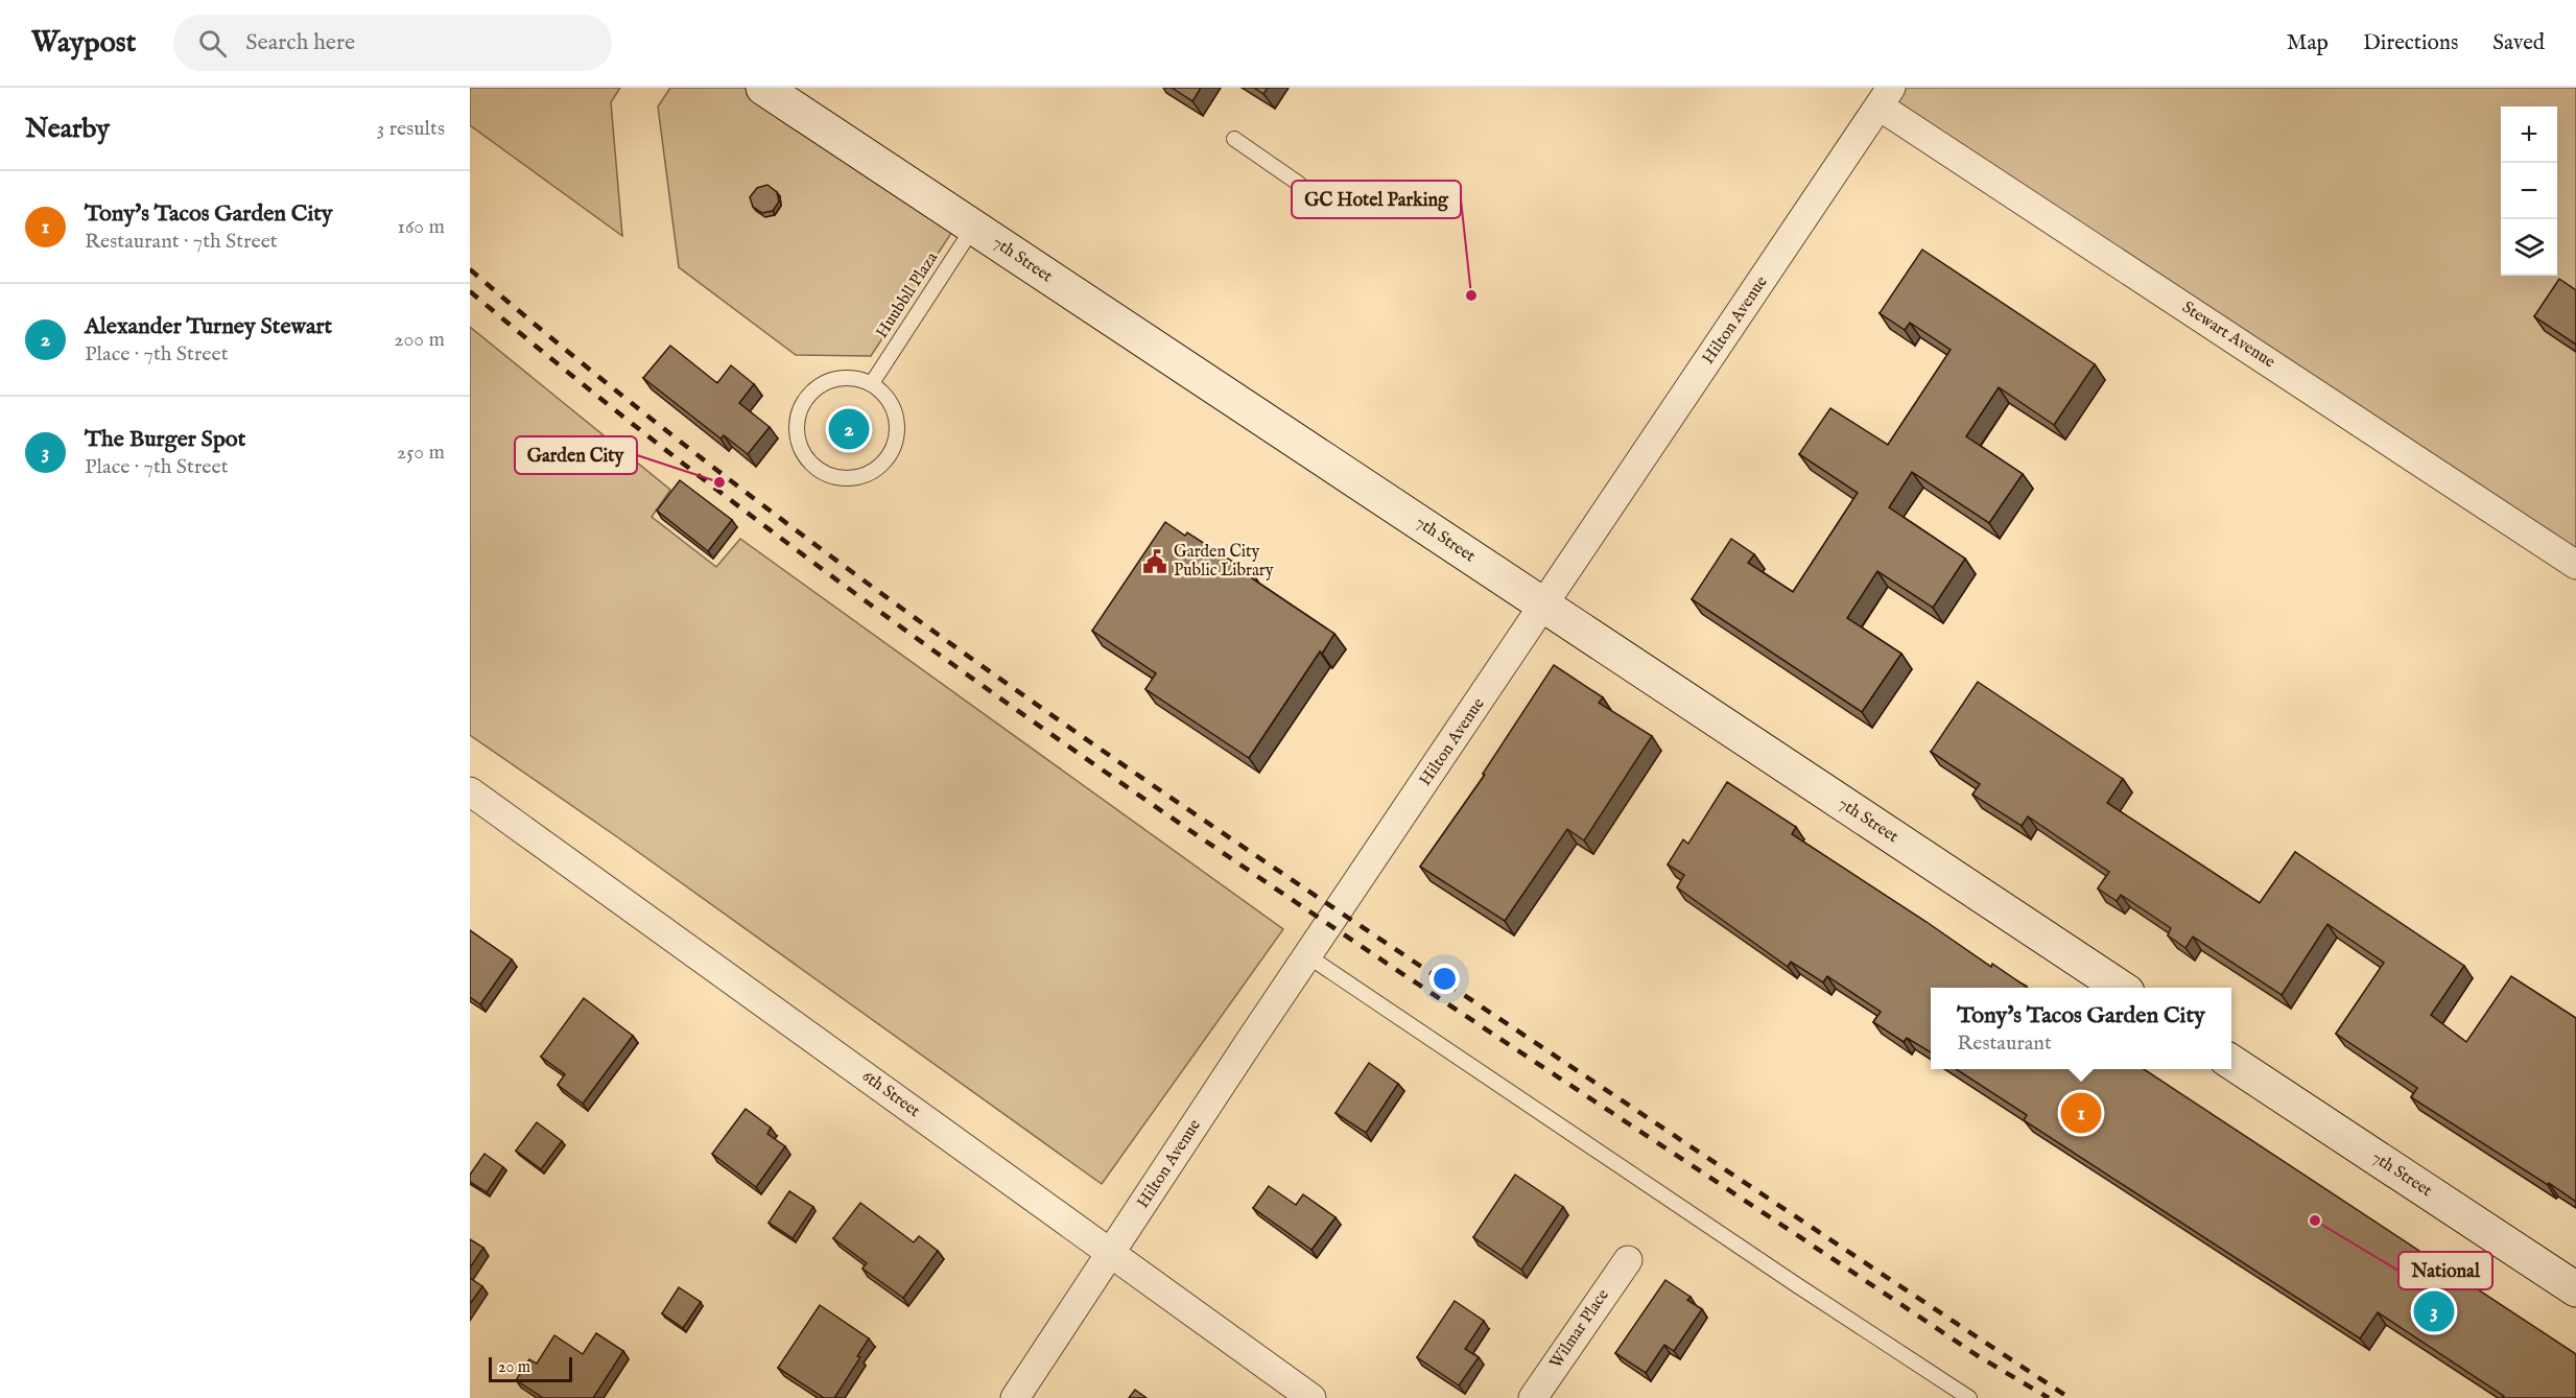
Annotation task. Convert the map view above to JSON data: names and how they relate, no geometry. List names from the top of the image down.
{
  "streets": {
    "street": [
      "7th Street",
      "Hilton Avenue",
      "Stewart Avenue",
      "6th Street",
      "Wilmar Place"
    ],
    "lane": ["Huubbll Plaza"]
  },
  "crossings": [
    ["7th Street", "Huubbll Plaza"],
    ["7th Street", "Hilton Avenue"],
    ["Hilton Avenue", "Stewart Avenue"],
    ["Hilton Avenue", "6th Street"]
  ],
  "places": {
    "other": ["GC Hotel Parking", "Garden City", "National"],
    "public building": ["Garden City Public Library"]
  },
  "scale_bar": "20 m",
  "page": {
    "header": "Waypost",
    "search": "Search here",
    "nav": ["Map", "Directions", "Saved"],
    "heading": ["Nearby", "3 results"],
    "map_buttons": ["+", "−"],
    "list": [
      {
        "mark": "1",
        "name": "Tony's Tacos Garden City",
        "note": "Restaurant · 7th Street",
        "value": "160 m"
      },
      {
        "mark": "2",
        "name": "Alexander Turney Stewart",
        "note": "Place · 7th Street",
        "value": "200 m"
      },
      {
        "mark": "3",
        "name": "The Burger Spot",
        "note": "Place · 7th Street",
        "value": "250 m"
      }
    ],
    "pins": ["2", "1", "3"],
    "popup": ["Tony's Tacos Garden City", "Restaurant"],
    "scale": "20 m"
  }
}
